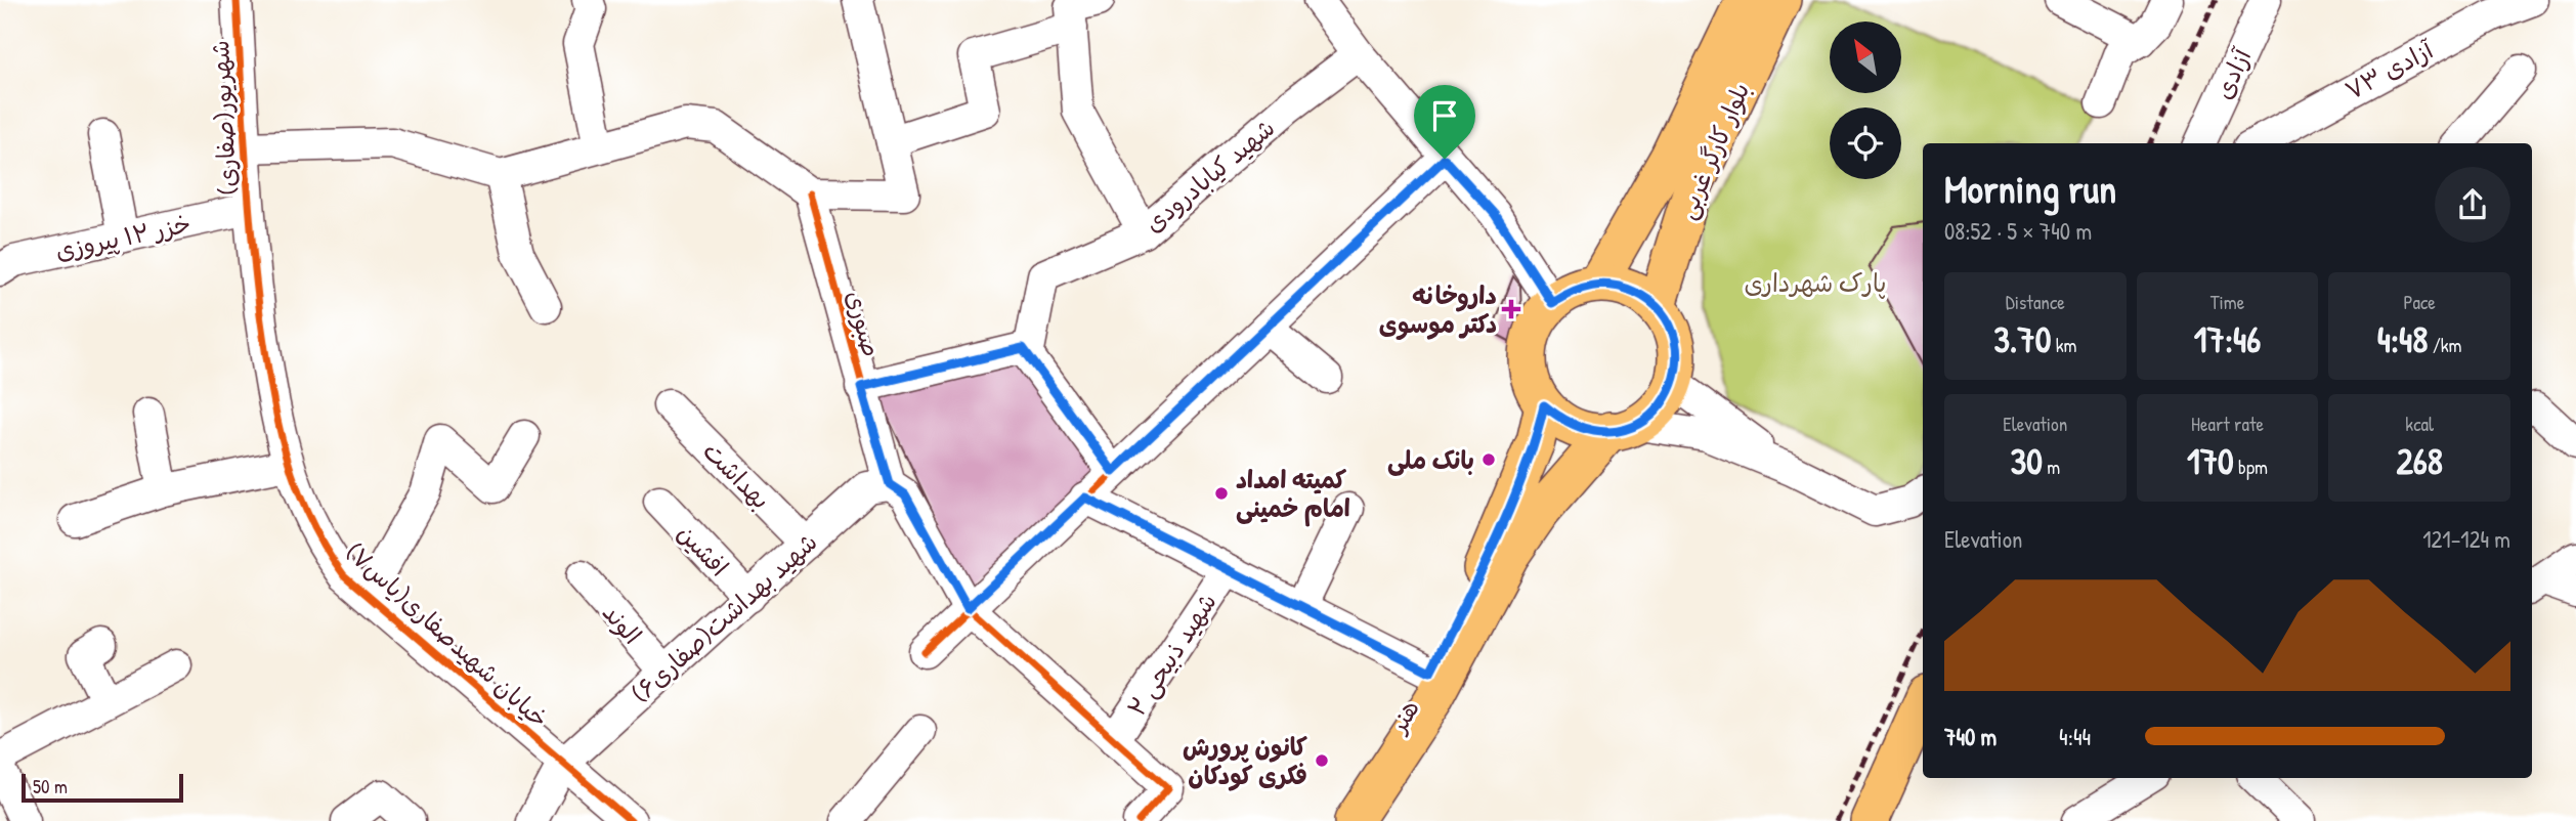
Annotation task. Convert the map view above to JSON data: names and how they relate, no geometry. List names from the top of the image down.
{
  "streets": {
    "main road": ["بلوار کارگر غربی", "هنر"],
    "street": [
      "آزادی ۷۳",
      "آزادی",
      "شهریور(صفاری)",
      "شهید کیابادرودی",
      "خزر ۱۲ پیروزی",
      "صبوری",
      "بهداشت",
      "افشین",
      "شهید بهداشت(صفاری۶)",
      "الوند",
      "خیابان شهیدصفاری(یاس۷)",
      "شهید ذبیحی ۲"
    ]
  },
  "crossings": [
    ["شهریور(صفاری)", "خزر ۱۲ پیروزی"],
    ["شهریور(صفاری)", "خیابان شهیدصفاری(یاس۷)"],
    ["بلوار کارگر غربی", "هنر"],
    ["خزر ۱۲ پیروزی", "خیابان شهیدصفاری(یاس۷)"],
    ["صبوری", "شهید بهداشت(صفاری۶)"],
    ["صبوری", "شهید ذبیحی ۲"],
    ["بهداشت", "شهید بهداشت(صفاری۶)"],
    ["افشین", "شهید بهداشت(صفاری۶)"],
    ["شهید بهداشت(صفاری۶)", "الوند"],
    ["شهید بهداشت(صفاری۶)", "خیابان شهیدصفاری(یاس۷)"]
  ],
  "parks": ["پارک شهرداری"],
  "places": {
    "health": ["داروخانه دکتر موسوی"],
    "other": ["بانک ملی", "کمیته امداد امام خمینی", "کانون پرورش فکری کودکان"]
  },
  "scale_bar": "50 m",
  "north": "top left",
  "page": {
    "heading": ["Morning run", "08:52 · 5 × 740 m"],
    "stats": [
      ["Distance", "3.70 km"],
      ["Time", "17:46"],
      ["Pace", "4:48 /km"],
      ["Elevation", "30 m"],
      ["Heart rate", "170 bpm"],
      ["kcal", "268"]
    ],
    "chart": ["Elevation", "121–124 m"],
    "list": [
      {
        "name": "740 m",
        "note": "4:44"
      }
    ],
    "scale": "50 m"
  }
}
